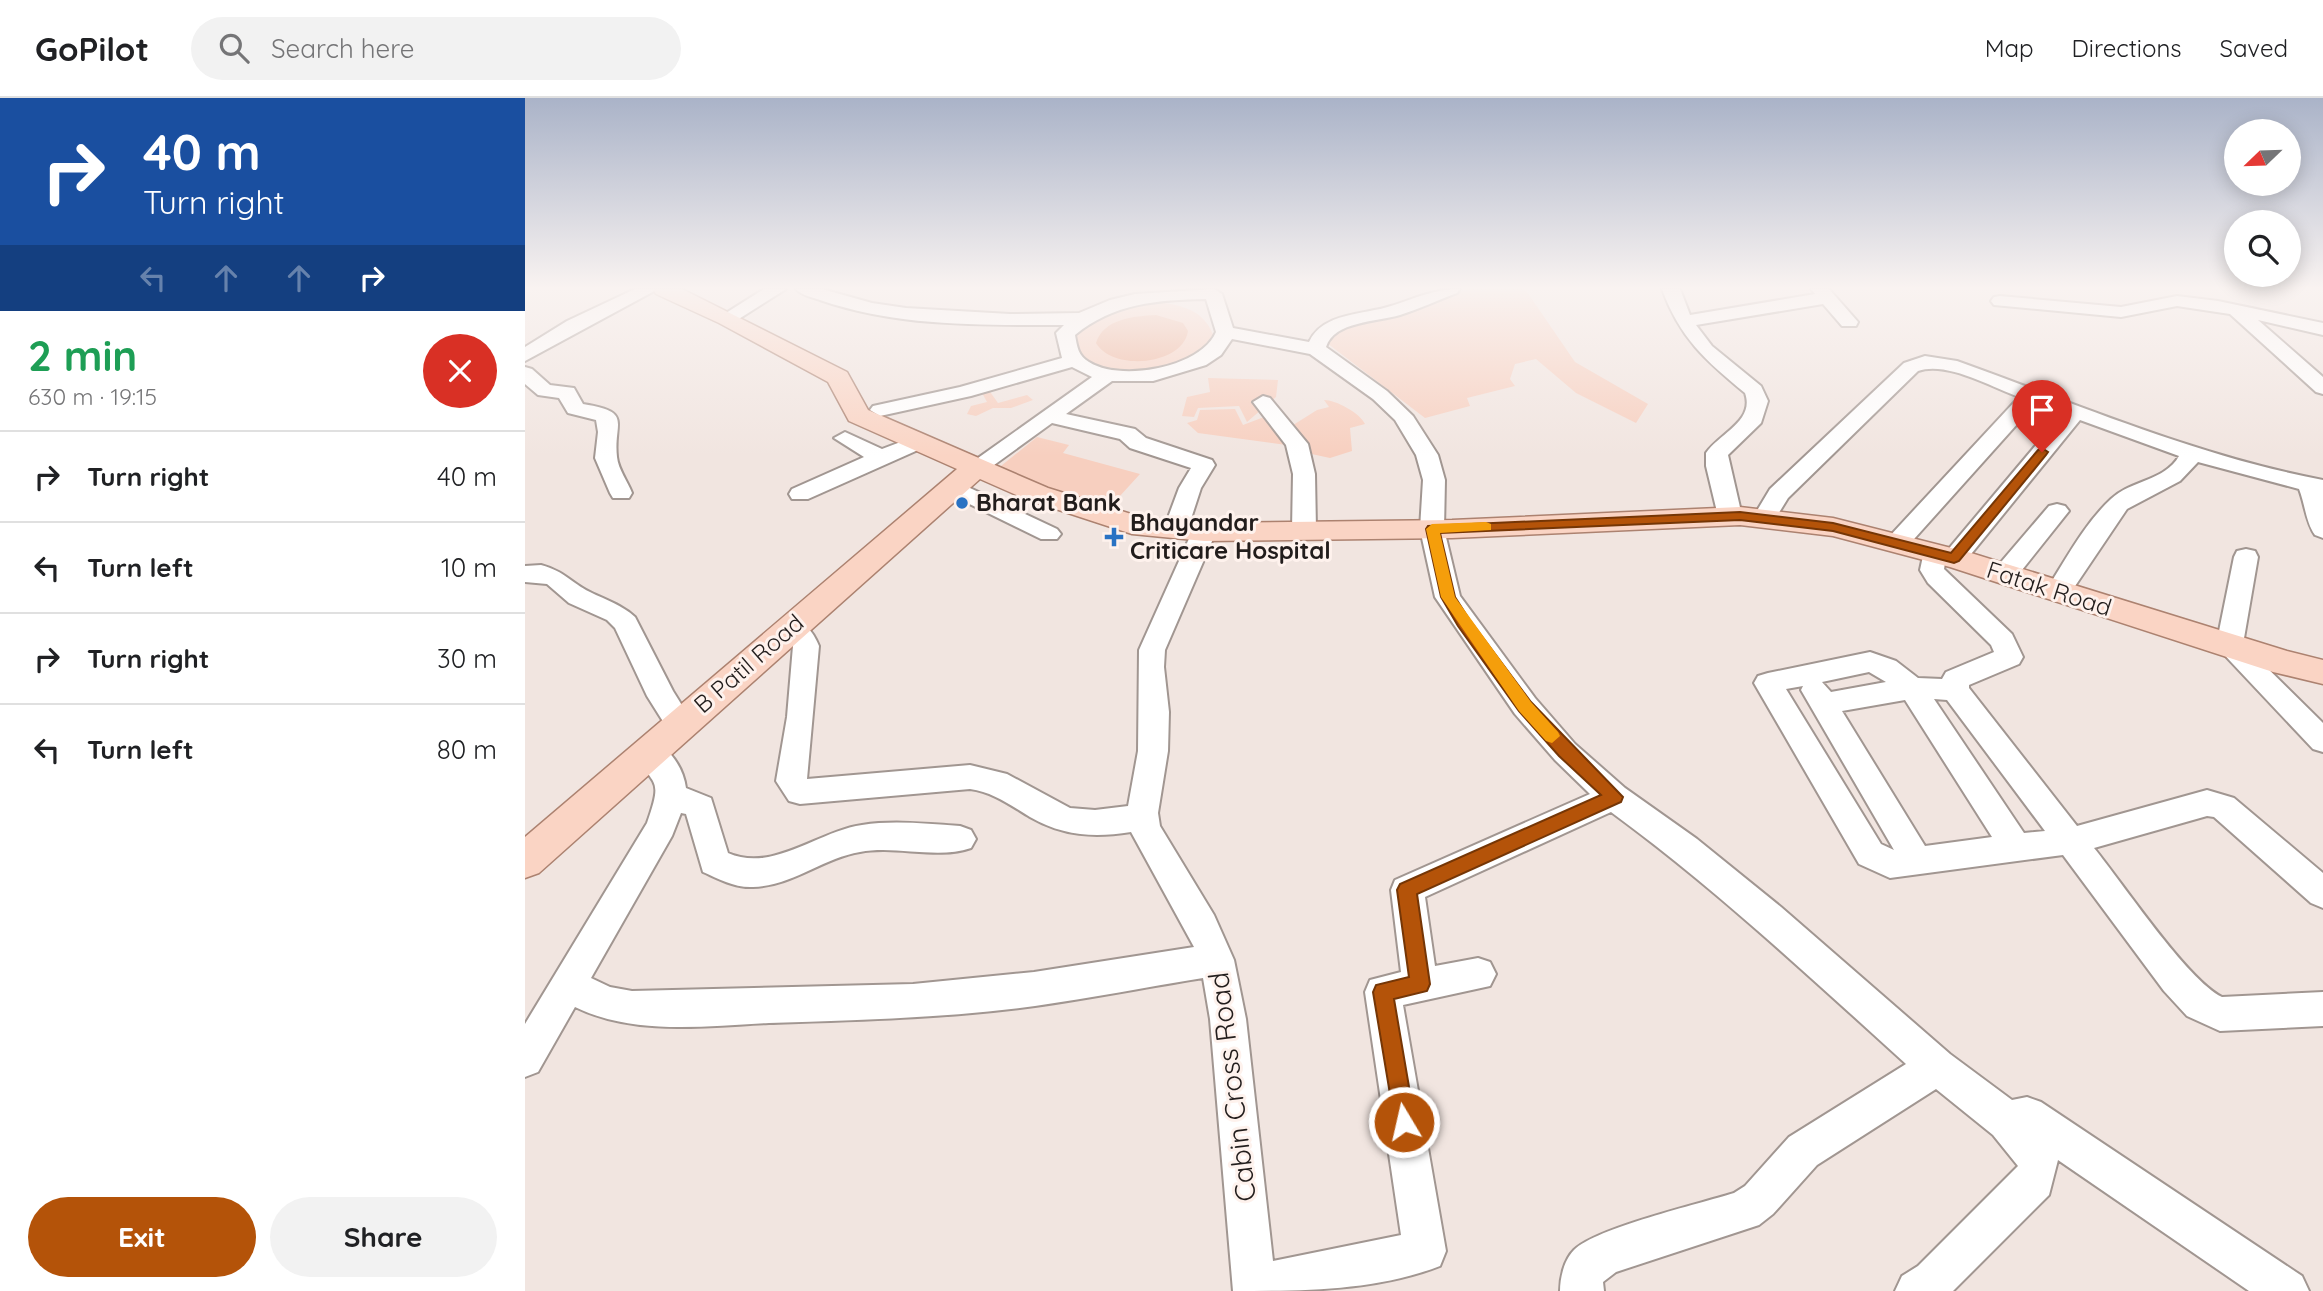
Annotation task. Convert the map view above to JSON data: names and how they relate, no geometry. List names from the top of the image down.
{
  "streets": {
    "main road": ["Fatak Road", "B Patil Road"],
    "street": ["Cabin Cross Road"]
  },
  "crossings": [
    ["Fatak Road", "B Patil Road"]
  ],
  "places": {
    "other": ["Bharat Bank"],
    "health": ["Bhayandar Criticare Hospital"]
  },
  "north": "bottom left",
  "page": {
    "header": "GoPilot",
    "search": "Search here",
    "nav": ["Map", "Directions", "Saved"],
    "turn": ["40 m", "Turn right"],
    "heading": ["2 min", "630 m · 19:15"],
    "list": [
      {
        "name": "Turn right",
        "value": "40 m"
      },
      {
        "name": "Turn left",
        "value": "10 m"
      },
      {
        "name": "Turn right",
        "value": "30 m"
      },
      {
        "name": "Turn left",
        "value": "80 m"
      }
    ],
    "buttons": ["Exit", "Share"]
  }
}
